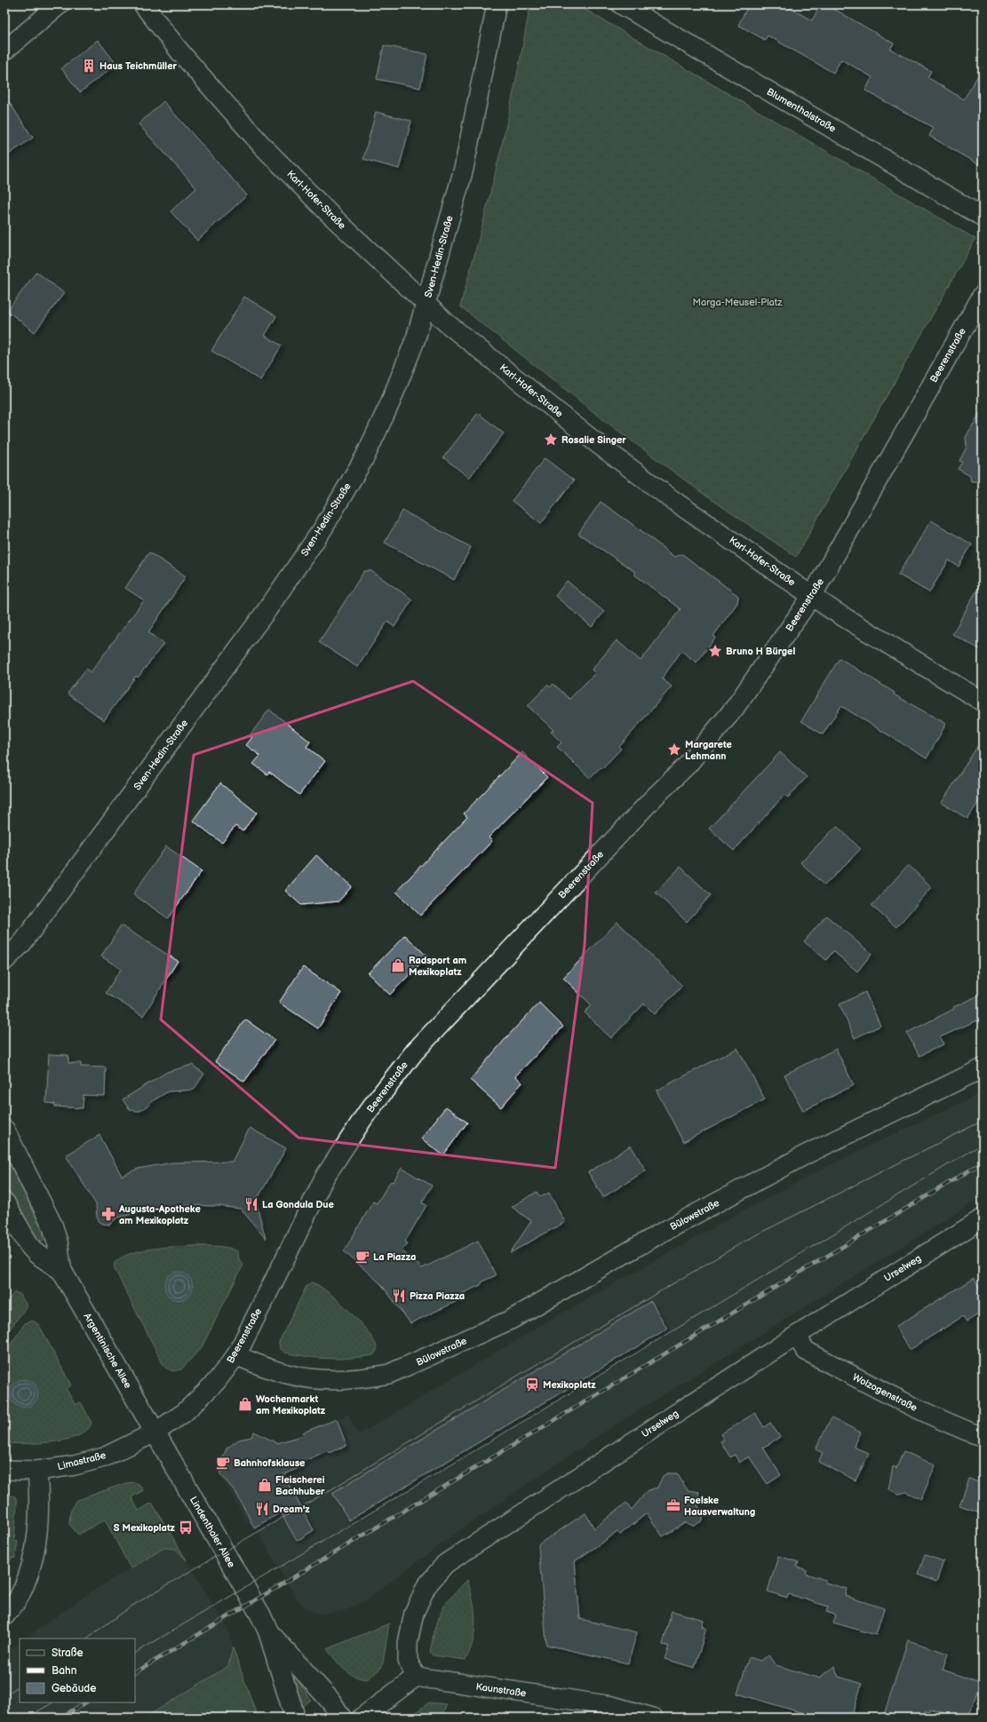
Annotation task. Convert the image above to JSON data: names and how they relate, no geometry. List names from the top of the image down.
{
  "streets": {
    "main road": ["Argentinische Allee", "Lindenthaler Allee"],
    "street": [
      "Blumenthalstraße",
      "Karl-Hofer-Straße",
      "Sven-Hedin-Straße",
      "Beerenstraße",
      "Bülowstraße",
      "Urselweg",
      "Wolzogenstraße",
      "Limastraße",
      "Kaunstraße"
    ]
  },
  "crossings": [
    ["Karl-Hofer-Straße", "Sven-Hedin-Straße"],
    ["Karl-Hofer-Straße", "Beerenstraße"],
    ["Beerenstraße", "Bülowstraße"],
    ["Beerenstraße", "Argentinische Allee"],
    ["Beerenstraße", "Limastraße"],
    ["Beerenstraße", "Lindenthaler Allee"],
    ["Urselweg", "Wolzogenstraße"],
    ["Urselweg", "Kaunstraße"],
    ["Argentinische Allee", "Limastraße"],
    ["Argentinische Allee", "Lindenthaler Allee"],
    ["Limastraße", "Lindenthaler Allee"]
  ],
  "parks": ["Marga-Meusel-Platz"],
  "places": {
    "building": ["Haus Teichmüller"],
    "place": ["Rosalie Singer", "Bruno H Bürgel", "Margarete Lehmann"],
    "shop": ["Radsport am Mexikoplatz", "Wochenmarkt am Mexikoplatz", "Fleischerei Bachhuber"],
    "restaurant": ["La Gondula Due", "Pizza Piazza", "Dream'z"],
    "pharmacy": ["Augusta-Apotheke am Mexikoplatz"],
    "cafe": ["La Piazza", "Bahnhofsklause"],
    "station": ["Mexikoplatz"],
    "office": ["Foelske Hausverwaltung"],
    "bus stop": ["S Mexikoplatz"]
  },
  "legend": ["Straße", "Bahn", "Gebäude"]
}
